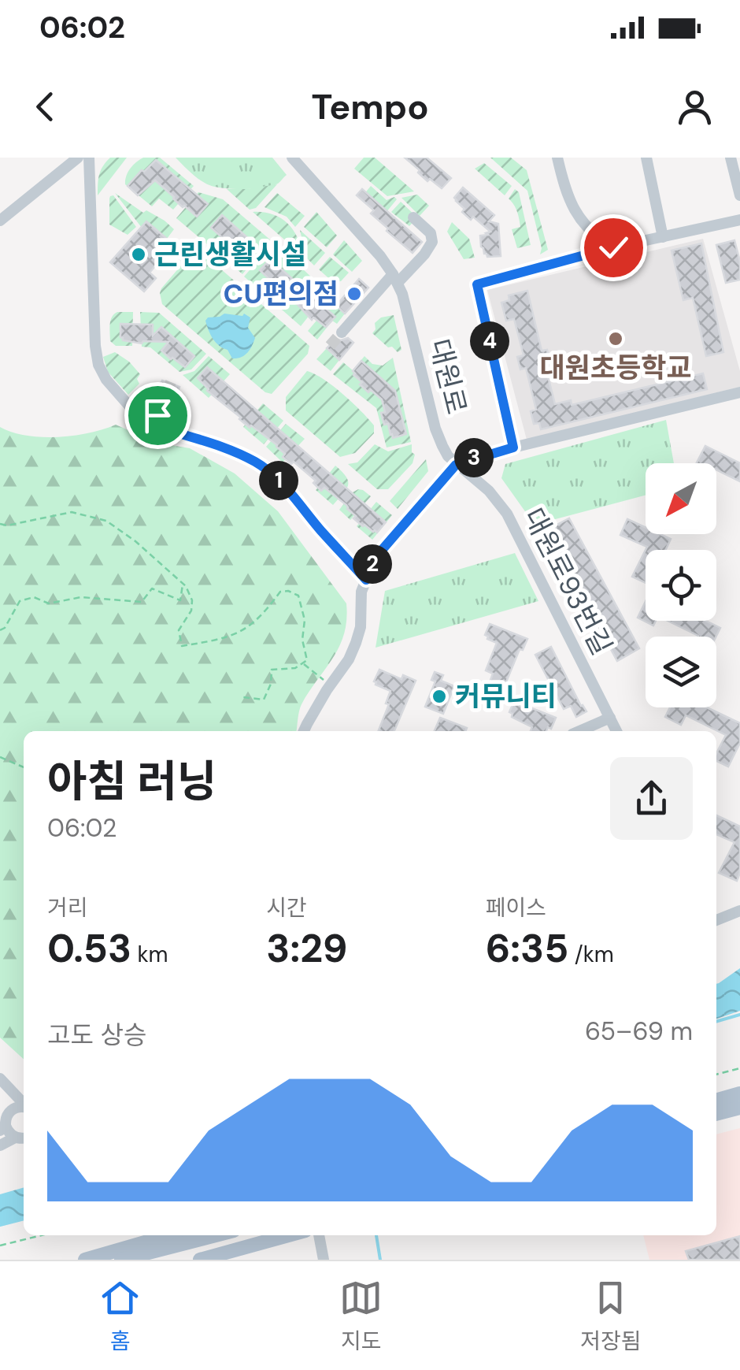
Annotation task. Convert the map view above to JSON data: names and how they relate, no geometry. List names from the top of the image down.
{
  "streets": {
    "street": ["대원로", "대원로93번길"]
  },
  "crossings": [
    ["대원로", "대원로93번길"]
  ],
  "places": [
    "근린생활시설",
    "CU편의점",
    "대원초등학교",
    "커뮤니티"
  ],
  "north": "bottom left",
  "page": {
    "status": "06:02",
    "header": "Tempo",
    "pins": [
      "4",
      "3",
      "1",
      "2"
    ],
    "heading": ["아침 러닝", "06:02"],
    "stats": [
      ["거리", "0.53 km"],
      ["시간", "3:29"],
      ["페이스", "6:35 /km"]
    ],
    "chart": ["고도 상승", "65–69 m"],
    "tabs": ["홈", "지도", "저장됨"]
  }
}
